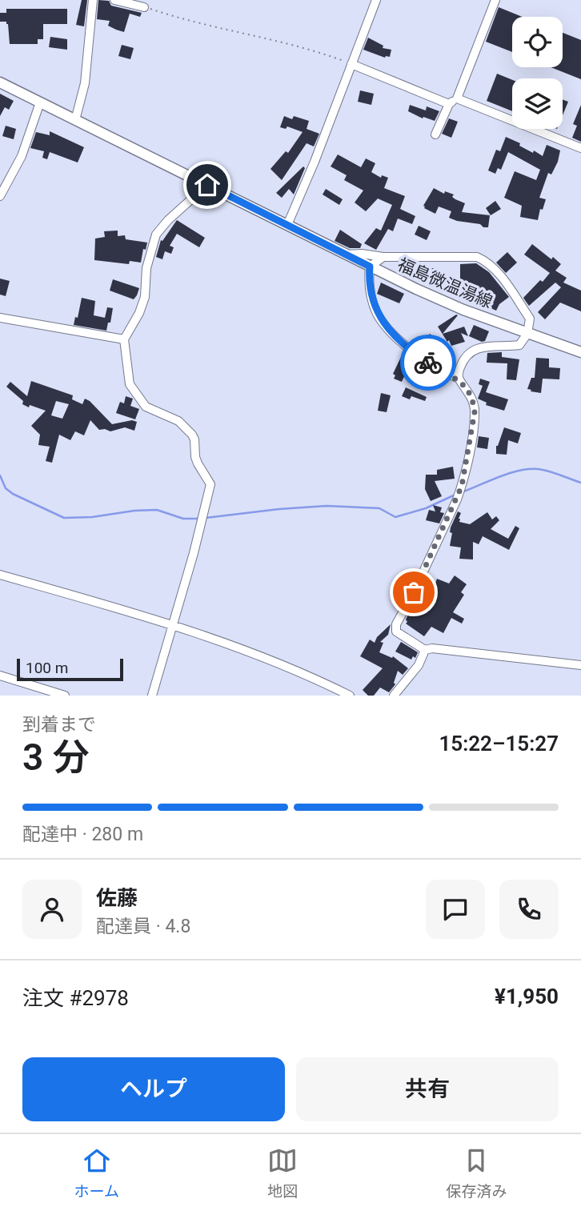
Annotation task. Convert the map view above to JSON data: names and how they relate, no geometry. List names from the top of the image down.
{
  "streets": {
    "main road": ["福島微温湯線"]
  },
  "scale_bar": "100 m",
  "page": {
    "scale": "100 m",
    "heading": ["3 分", "到着まで", "15:22–15:27"],
    "panel": [
      "佐藤",
      "配達員 · 4.8",
      "注文 #2978",
      "¥1,950"
    ],
    "bar": "配達中 · 280 m",
    "buttons": ["ヘルプ", "共有"],
    "tabs": ["ホーム", "地図", "保存済み"]
  }
}
